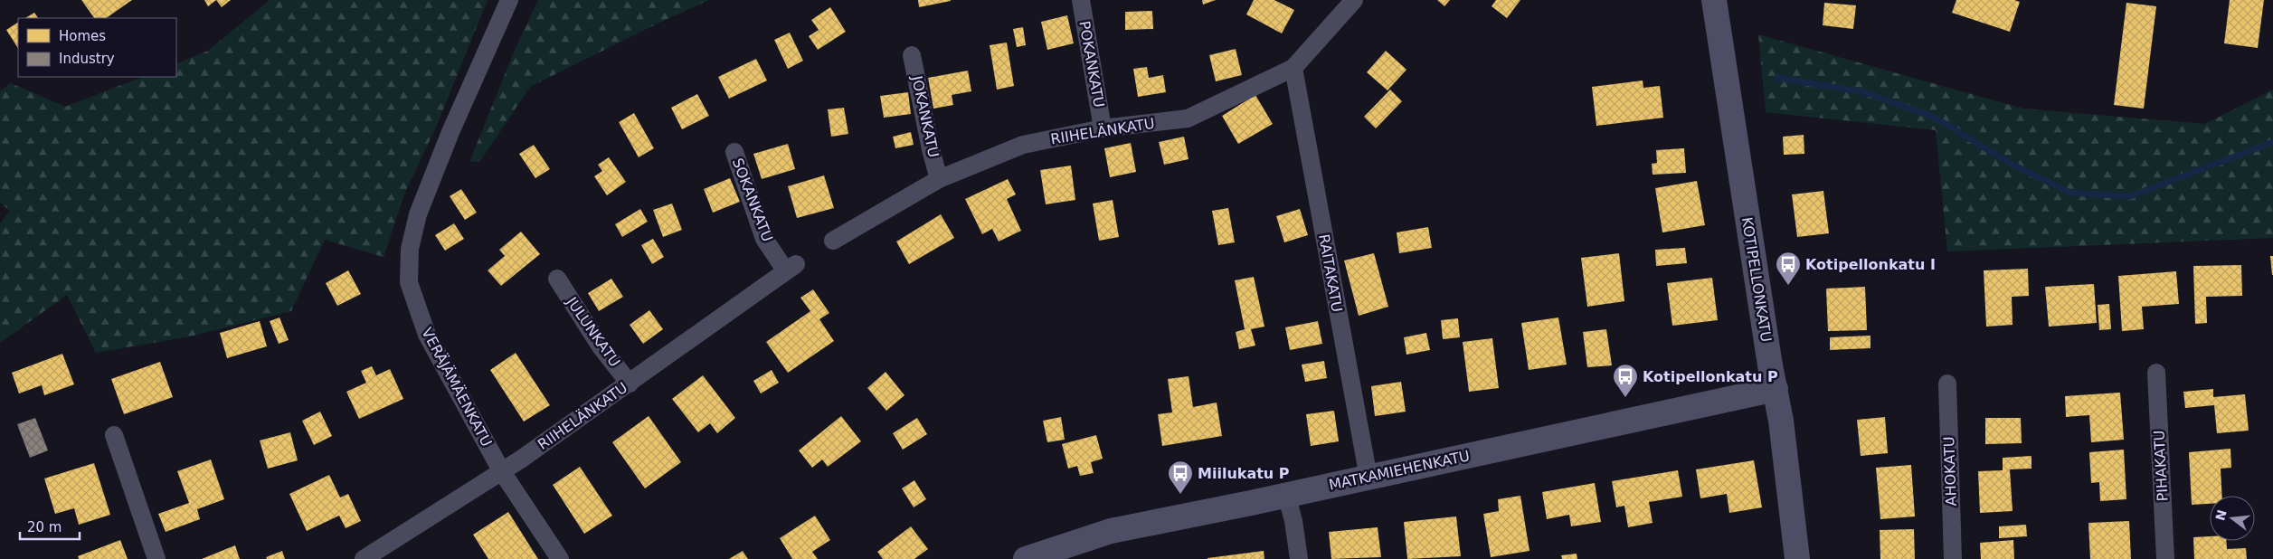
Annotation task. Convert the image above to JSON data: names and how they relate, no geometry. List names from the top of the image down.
{
  "streets": {
    "street": [
      "POKANKATU",
      "JOKANKATU",
      "RIIHELÄNKATU",
      "SOKANKATU",
      "RAITAKATU",
      "KOTIPELLONKATU",
      "JULUNKATU",
      "VERÄJÄMÄENKATU",
      "PIHAKATU",
      "MATKAMIEHENKATU",
      "AHOKATU"
    ]
  },
  "crossings": [
    ["POKANKATU", "RIIHELÄNKATU"],
    ["JOKANKATU", "RIIHELÄNKATU"],
    ["RIIHELÄNKATU", "SOKANKATU"],
    ["RIIHELÄNKATU", "RAITAKATU"],
    ["RIIHELÄNKATU", "JULUNKATU"],
    ["RIIHELÄNKATU", "VERÄJÄMÄENKATU"],
    ["RAITAKATU", "MATKAMIEHENKATU"],
    ["KOTIPELLONKATU", "MATKAMIEHENKATU"]
  ],
  "places": {
    "bus stop": ["Kotipellonkatu I", "Kotipellonkatu P", "Miilukatu P"]
  },
  "legend": ["Homes", "Industry"],
  "scale_bar": "20 m",
  "north": "left"
}
